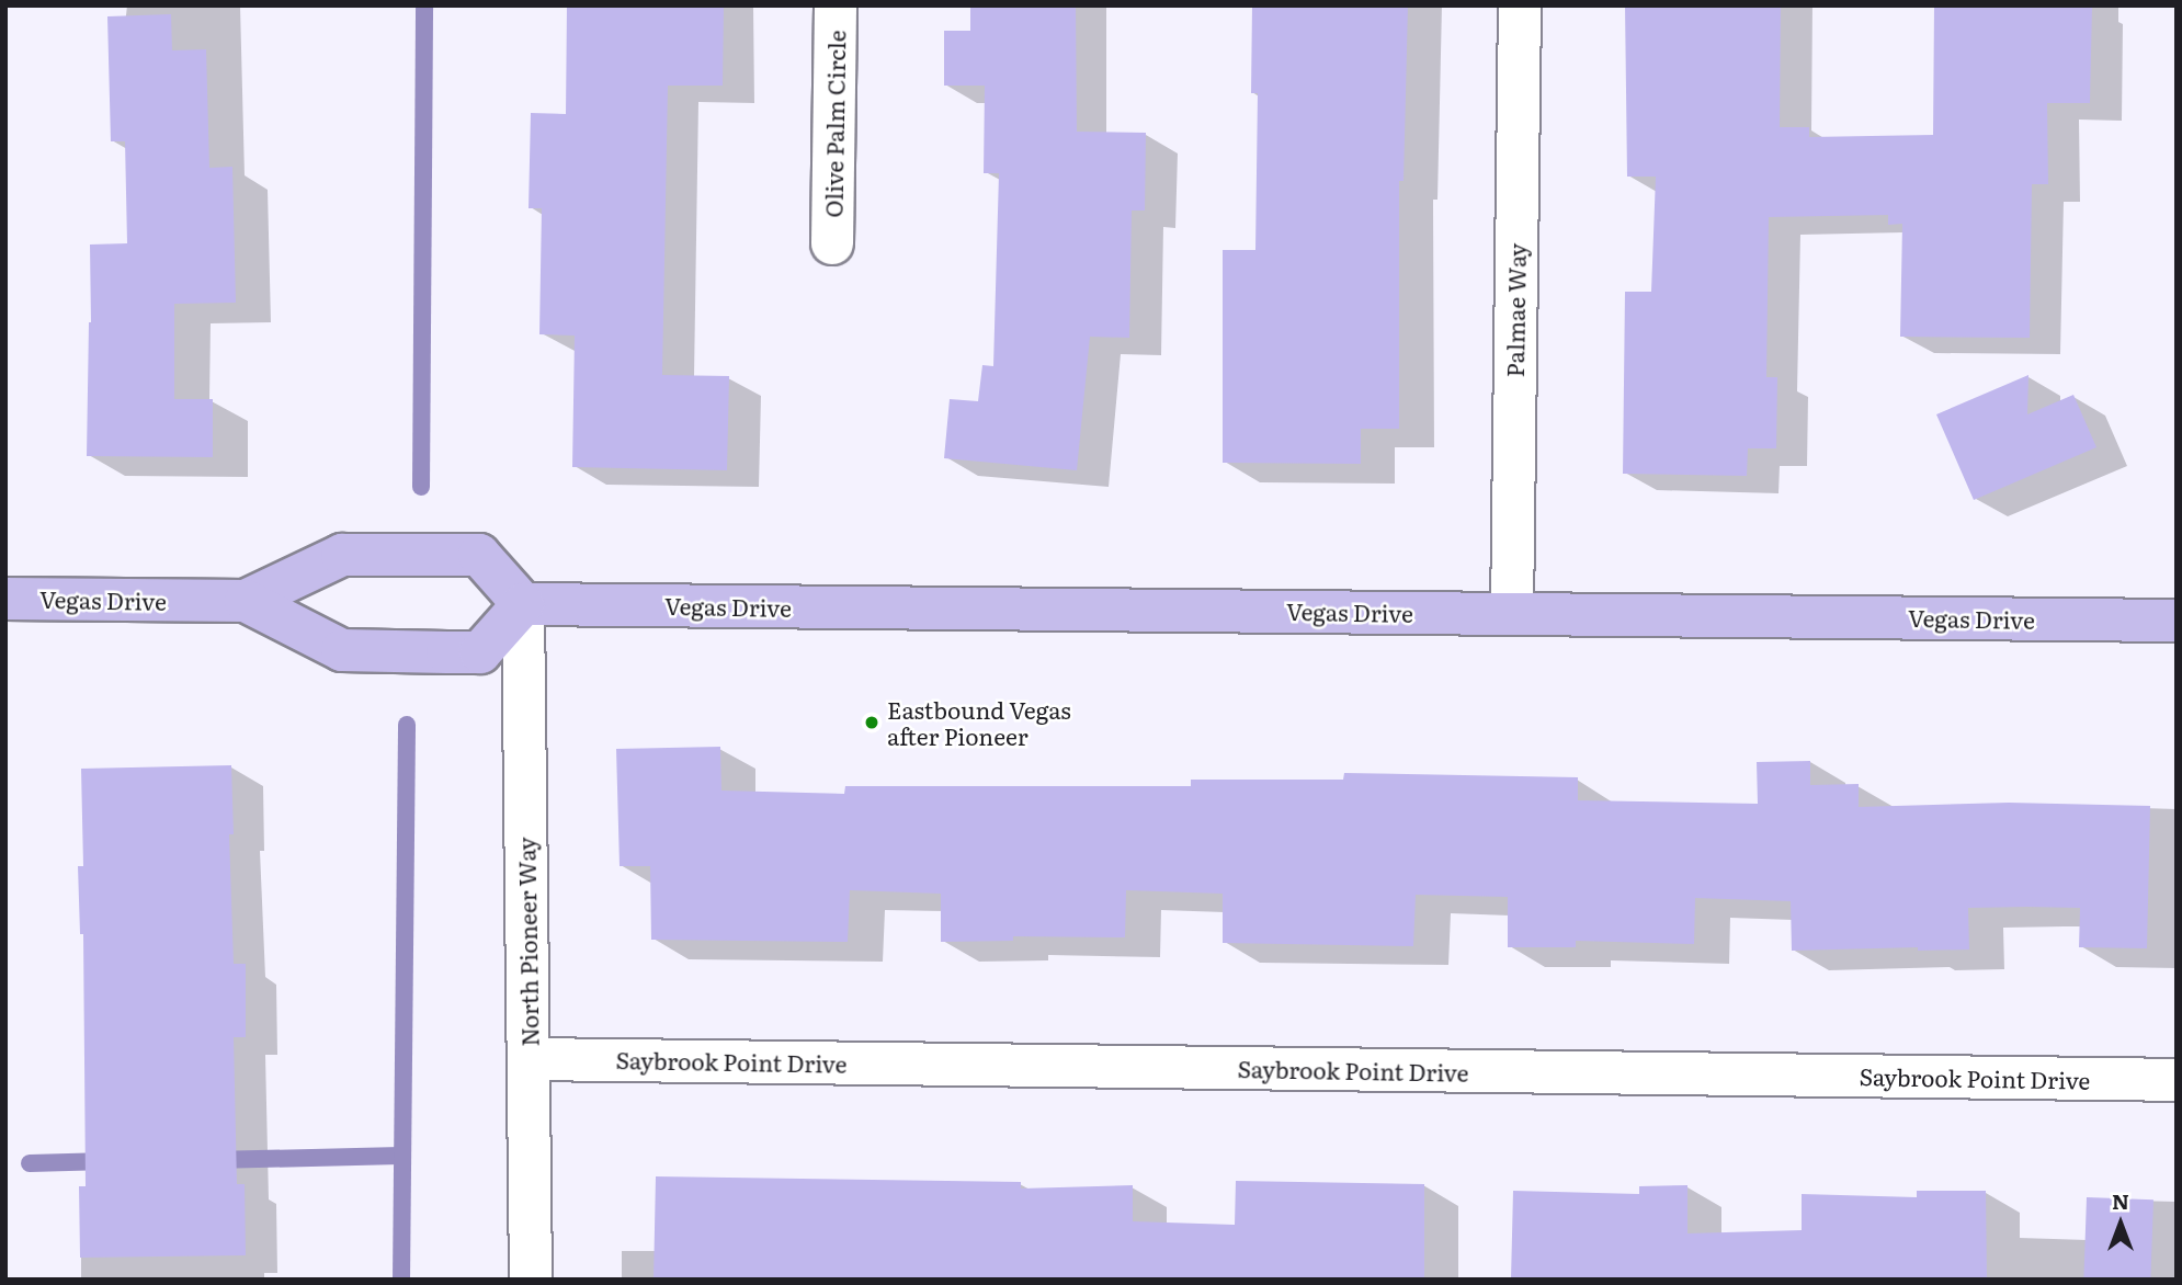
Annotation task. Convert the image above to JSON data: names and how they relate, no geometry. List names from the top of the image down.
{
  "streets": {
    "main road": ["Vegas Drive"],
    "street": [
      "Olive Palm Circle",
      "Palmae Way",
      "North Pioneer Way",
      "Saybrook Point Drive"
    ]
  },
  "crossings": [
    ["Palmae Way", "Vegas Drive"],
    ["Vegas Drive", "North Pioneer Way"],
    ["North Pioneer Way", "Saybrook Point Drive"]
  ],
  "places": ["Eastbound Vegas after Pioneer"],
  "north": "top"
}
